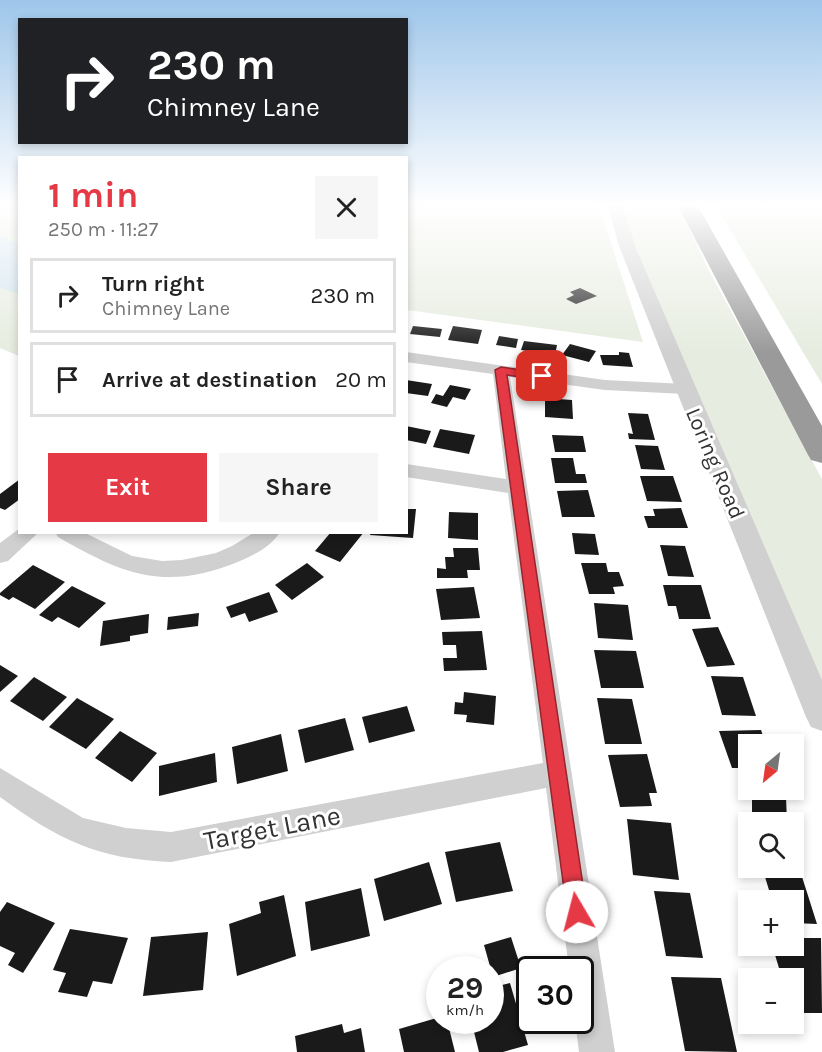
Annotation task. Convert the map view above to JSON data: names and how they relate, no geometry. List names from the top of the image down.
{
  "streets": {
    "street": ["Loring Road", "Target Lane"]
  },
  "north": "bottom left",
  "page": {
    "turn": ["230 m", "Chimney Lane"],
    "heading": ["1 min", "250 m · 11:27"],
    "list": [
      {
        "name": "Turn right",
        "note": "Chimney Lane",
        "value": "230 m"
      },
      {
        "name": "Arrive at destination",
        "value": "20 m"
      }
    ],
    "buttons": ["Exit", "Share"],
    "map_buttons": ["+", "−"],
    "speed": "29 km/h",
    "limit": "30"
  }
}
